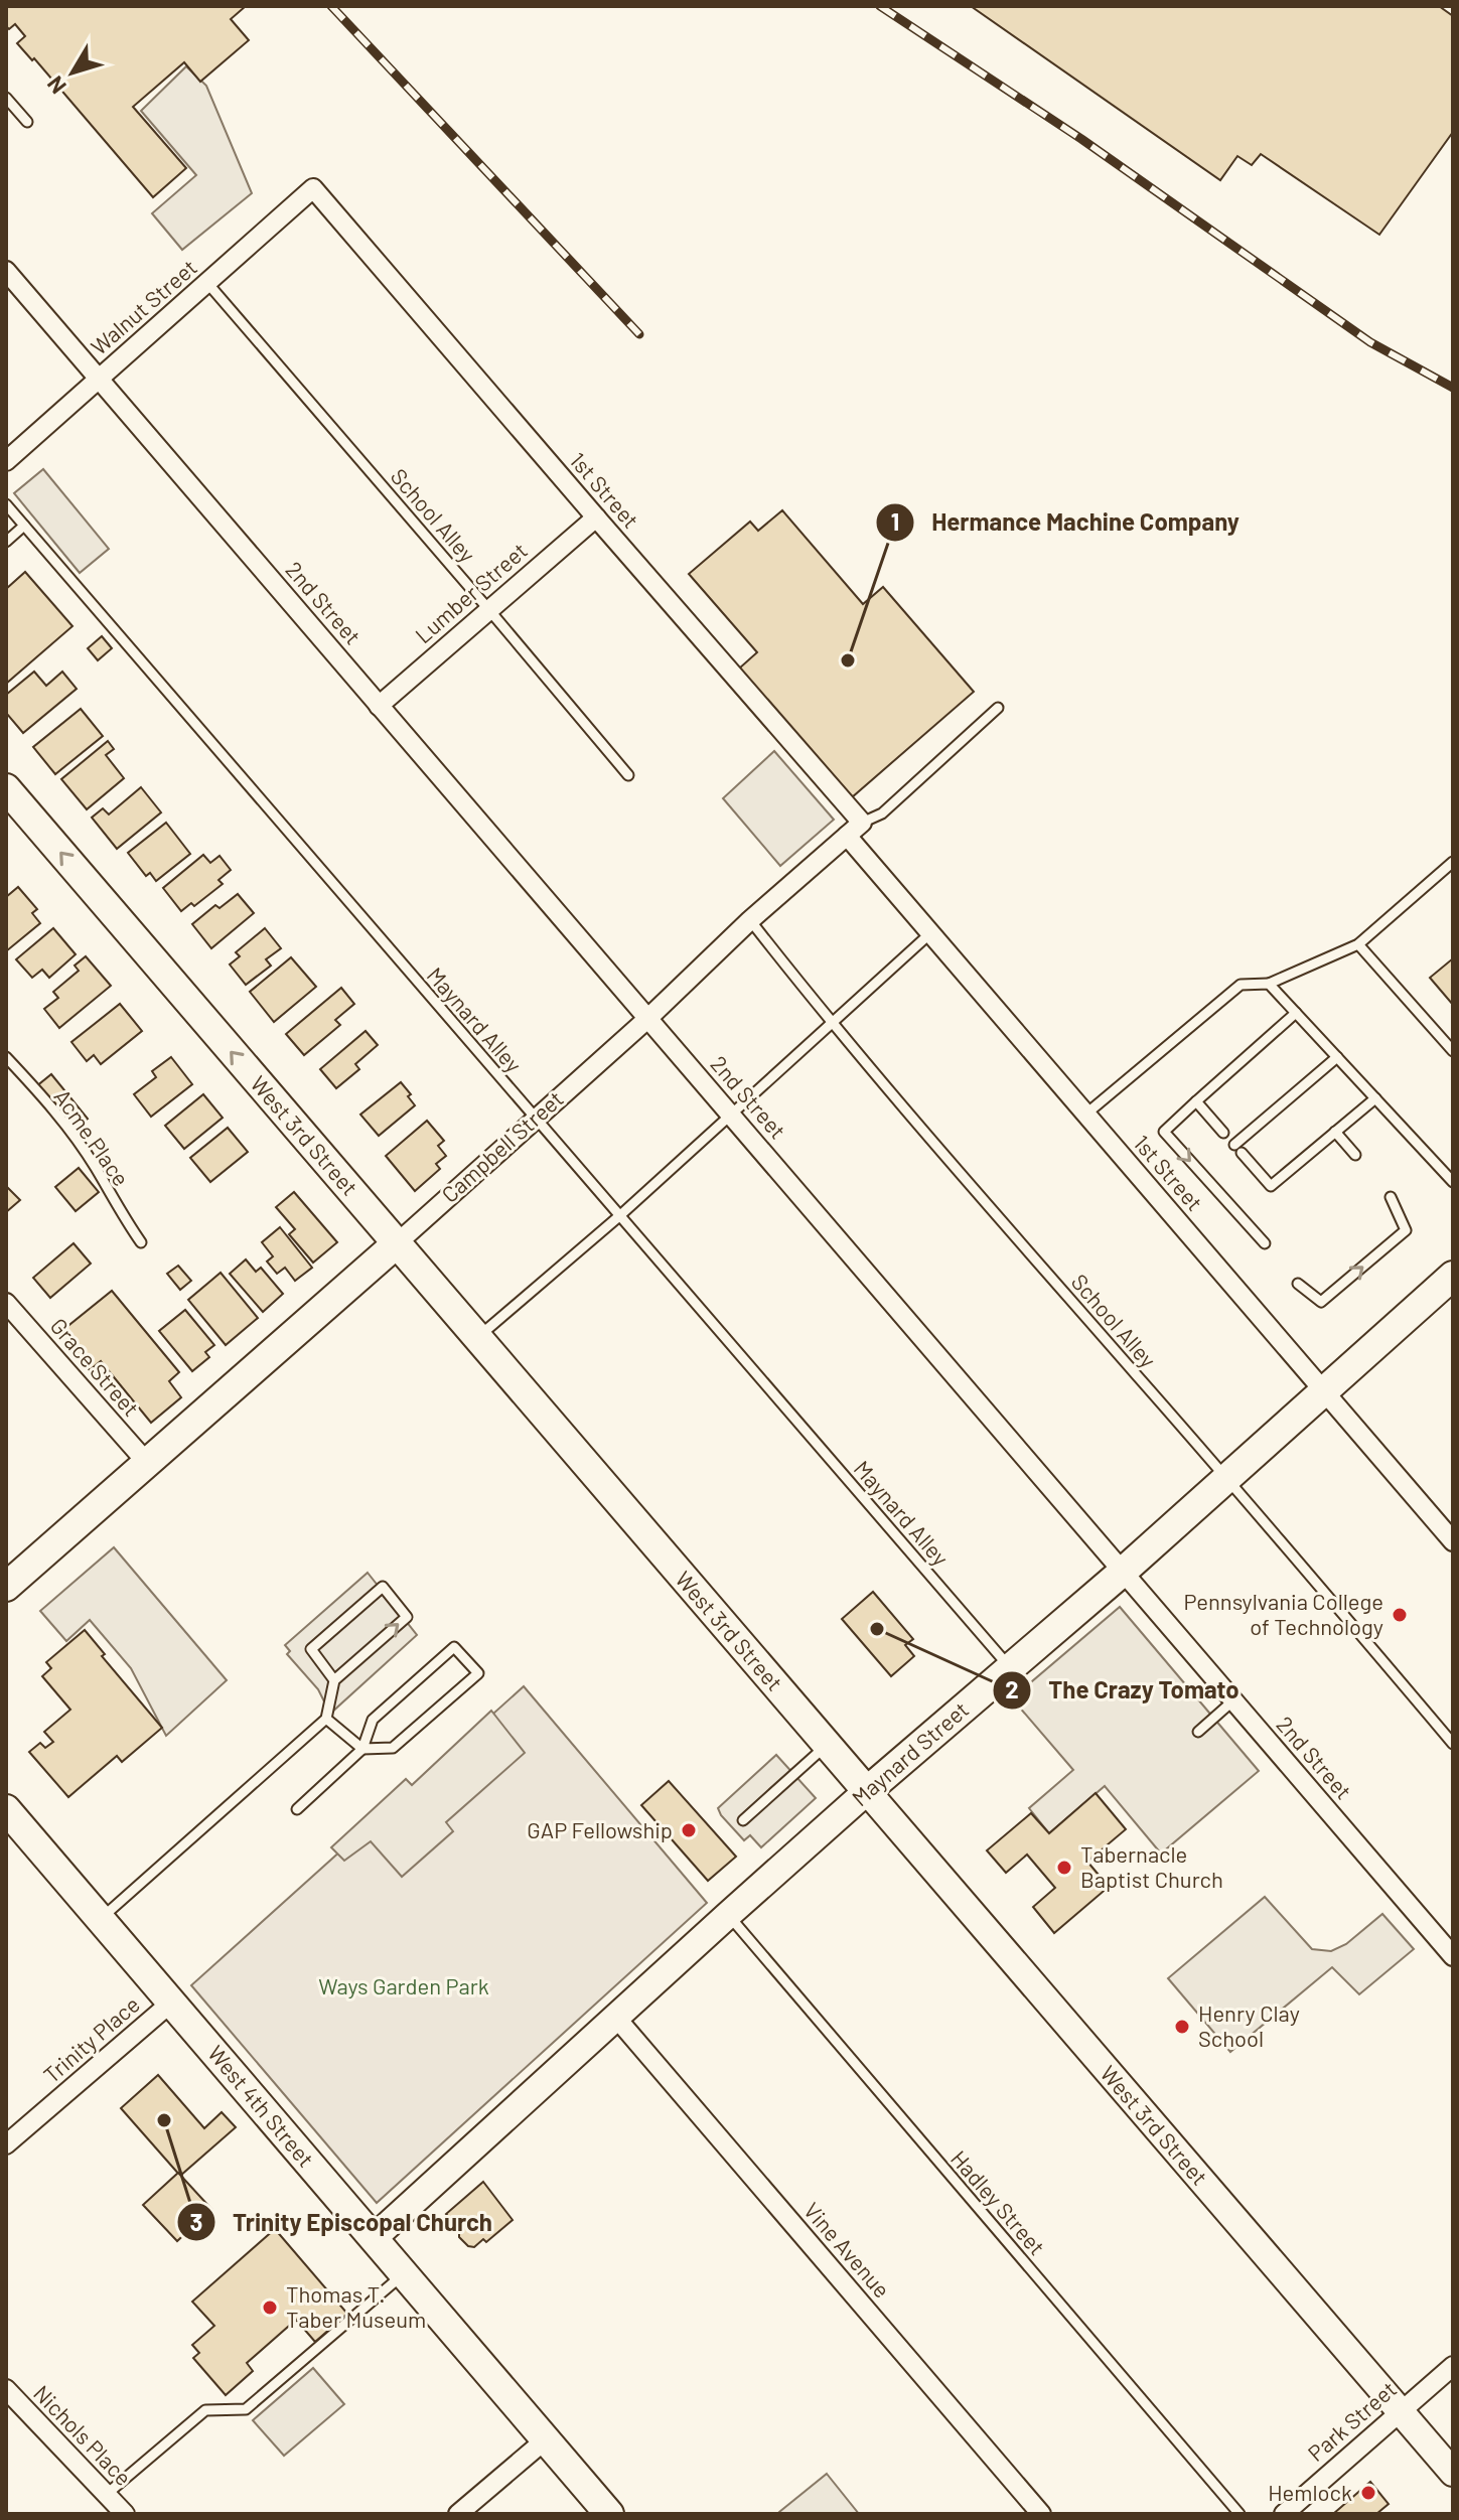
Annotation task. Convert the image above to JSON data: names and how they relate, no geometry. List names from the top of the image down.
{
  "streets": {
    "main road": [
      "West 3rd Street",
      "Campbell Street",
      "Maynard Street",
      "West 4th Street"
    ],
    "street": [
      "Walnut Street",
      "1st Street",
      "Lumber Street",
      "2nd Street",
      "Grace Street",
      "Trinity Place",
      "Vine Avenue",
      "Park Street",
      "Nichols Place"
    ],
    "lane": [
      "School Alley",
      "Maynard Alley",
      "Acme Place",
      "Hadley Street"
    ]
  },
  "crossings": [
    ["Walnut Street", "1st Street"],
    ["Walnut Street", "School Alley"],
    ["Walnut Street", "2nd Street"],
    ["1st Street", "Lumber Street"],
    ["1st Street", "Campbell Street"],
    ["1st Street", "Maynard Street"],
    ["School Alley", "Lumber Street"],
    ["School Alley", "Campbell Street"],
    ["School Alley", "Maynard Street"],
    ["Lumber Street", "2nd Street"],
    ["2nd Street", "Campbell Street"],
    ["2nd Street", "Maynard Street"],
    ["Maynard Alley", "Campbell Street"],
    ["Maynard Alley", "Maynard Street"],
    ["West 3rd Street", "Campbell Street"],
    ["West 3rd Street", "Maynard Street"],
    ["West 3rd Street", "Park Street"],
    ["Campbell Street", "Grace Street"],
    ["Maynard Street", "West 4th Street"],
    ["Maynard Street", "Hadley Street"],
    ["Maynard Street", "Vine Avenue"],
    ["Trinity Place", "West 4th Street"]
  ],
  "parks": ["Ways Garden Park"],
  "places": [
    "Hermance Machine Company",
    "Pennsylvania College of Technology",
    "The Crazy Tomato",
    "GAP Fellowship",
    "Tabernacle Baptist Church",
    "Henry Clay School",
    "Trinity Episcopal Church",
    "Thomas T. Taber Museum",
    "Hemlock"
  ],
  "north": "bottom left"
}
